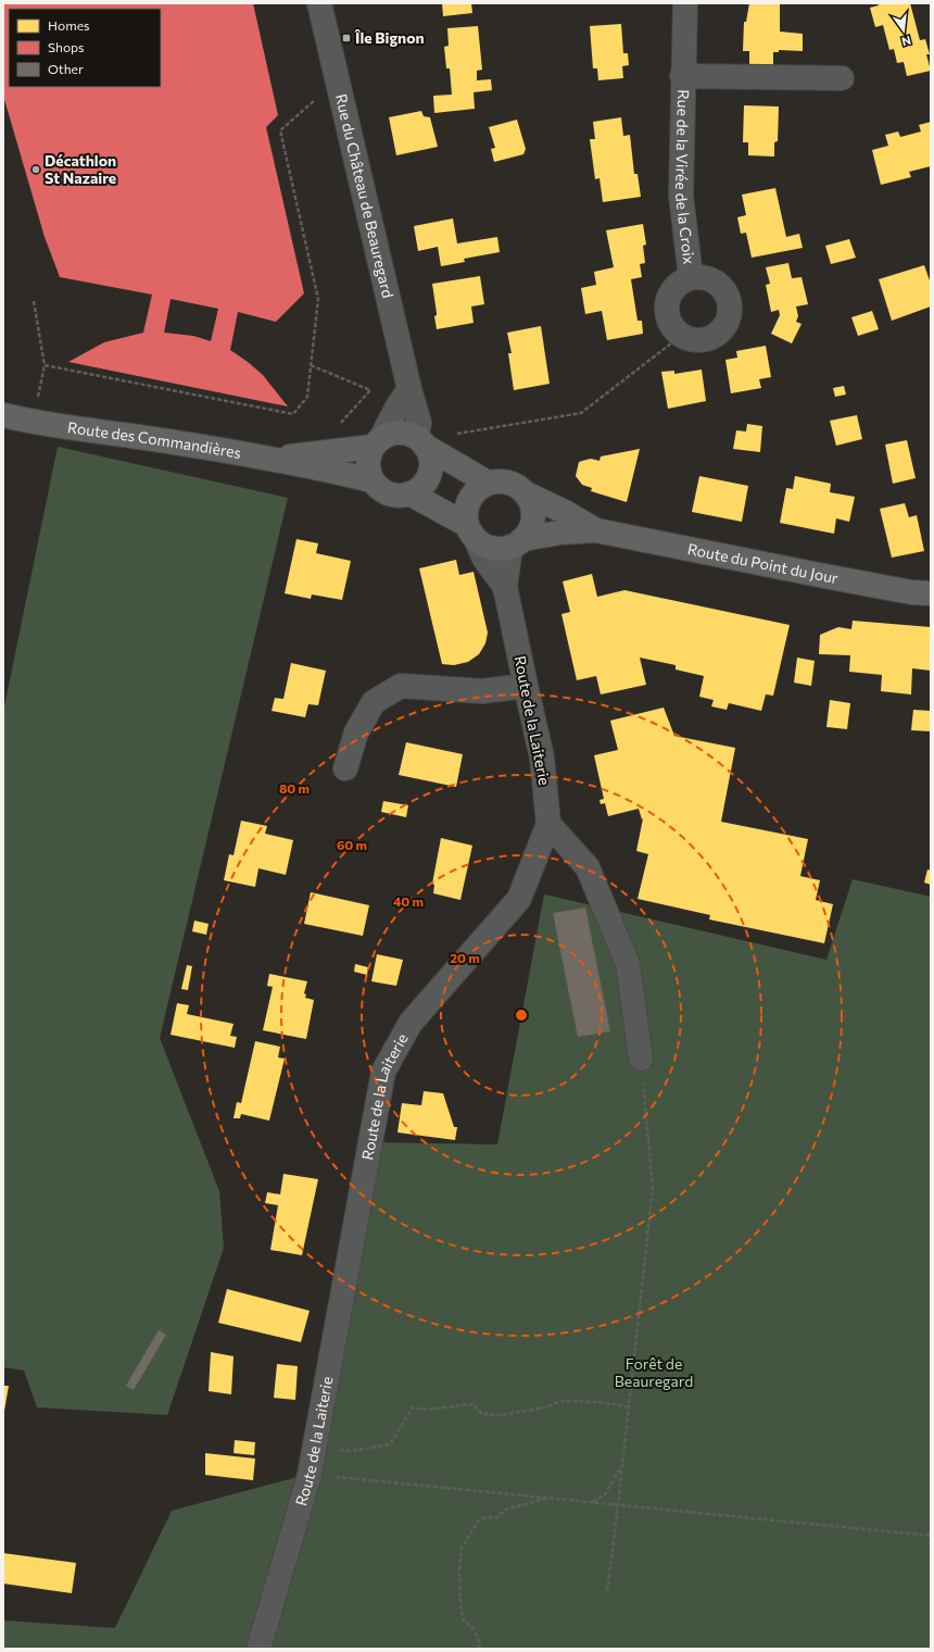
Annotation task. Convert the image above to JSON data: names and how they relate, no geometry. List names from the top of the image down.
{
  "streets": {
    "main road": ["Route des Commandières", "Route du Point du Jour"],
    "street": ["Rue de la Virée de la Croix", "Rue du Château de Beauregard", "Route de la Laiterie"]
  },
  "crossings": [
    ["Rue du Château de Beauregard", "Route des Commandières"],
    ["Route des Commandières", "Route du Point du Jour"],
    ["Route des Commandières", "Route de la Laiterie"],
    ["Route du Point du Jour", "Route de la Laiterie"]
  ],
  "parks": ["Forêt de Beauregard"],
  "places": {
    "transit": ["Île Bignon"],
    "other": ["Décathlon St Nazaire"]
  },
  "legend": ["Homes", "Shops", "Other"],
  "north": "bottom",
  "rings": [
    "80 m",
    "60 m",
    "40 m",
    "20 m"
  ]
}
